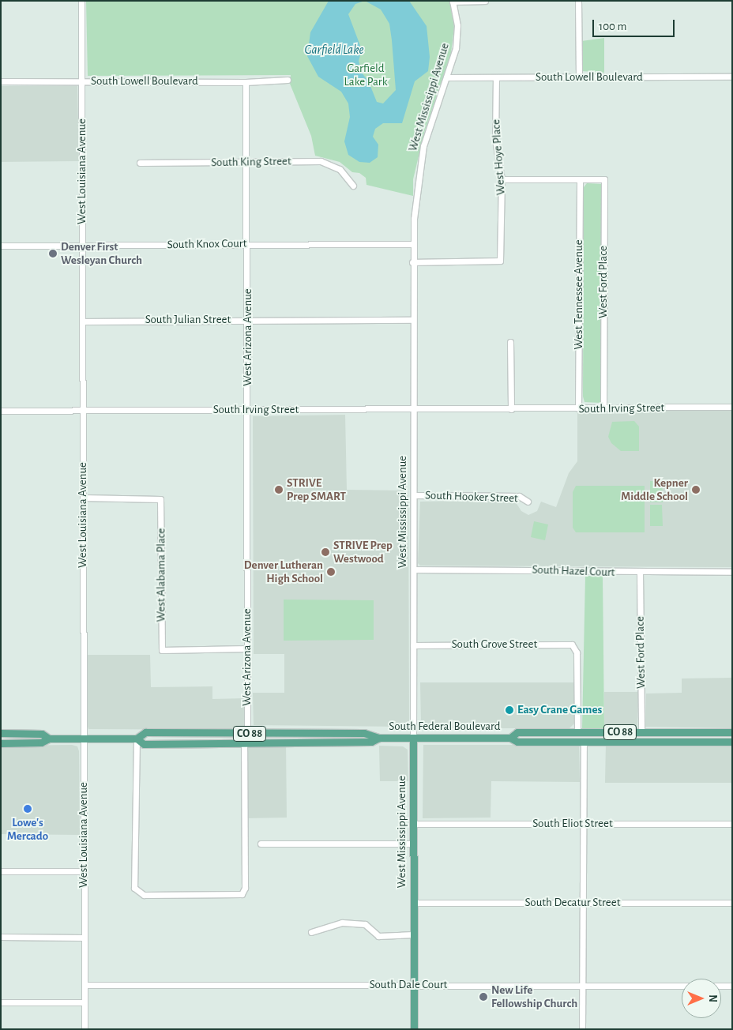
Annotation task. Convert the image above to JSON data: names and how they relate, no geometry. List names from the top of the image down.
{
  "streets": {
    "main road": ["West Mississippi Avenue", "South Federal Boulevard", "CO 88"],
    "street": [
      "South Lowell Boulevard",
      "West Hoye Place",
      "South King Street",
      "West Louisiana Avenue",
      "South Knox Court",
      "West Ford Place",
      "West Tennessee Avenue",
      "South Julian Street",
      "West Arizona Avenue",
      "South Irving Street",
      "South Hooker Street",
      "South Hazel Court",
      "West Alabama Place",
      "South Grove Street",
      "South Eliot Street",
      "South Decatur Street",
      "South Dale Court"
    ]
  },
  "crossings": [
    ["South Lowell Boulevard", "West Mississippi Avenue"],
    ["South Lowell Boulevard", "West Hoye Place"],
    ["South Lowell Boulevard", "West Louisiana Avenue"],
    ["South Lowell Boulevard", "West Arizona Avenue"],
    ["West Mississippi Avenue", "West Hoye Place"],
    ["West Mississippi Avenue", "South Knox Court"],
    ["West Mississippi Avenue", "South Julian Street"],
    ["West Mississippi Avenue", "South Irving Street"],
    ["West Mississippi Avenue", "South Hooker Street"],
    ["West Mississippi Avenue", "South Hazel Court"],
    ["West Mississippi Avenue", "South Grove Street"],
    ["West Mississippi Avenue", "South Federal Boulevard"],
    ["West Mississippi Avenue", "South Eliot Street"],
    ["West Mississippi Avenue", "South Decatur Street"],
    ["West Mississippi Avenue", "South Dale Court"],
    ["South King Street", "West Arizona Avenue"],
    ["West Louisiana Avenue", "South Knox Court"],
    ["West Louisiana Avenue", "South Julian Street"],
    ["West Louisiana Avenue", "South Irving Street"],
    ["West Louisiana Avenue", "West Alabama Place"],
    ["West Louisiana Avenue", "South Federal Boulevard"],
    ["West Louisiana Avenue", "South Dale Court"],
    ["South Knox Court", "West Arizona Avenue"],
    ["West Ford Place", "West Tennessee Avenue"],
    ["West Ford Place", "South Irving Street"],
    ["West Ford Place", "South Hazel Court"],
    ["West Ford Place", "South Federal Boulevard"],
    ["West Tennessee Avenue", "South Irving Street"],
    ["South Julian Street", "West Arizona Avenue"],
    ["West Arizona Avenue", "South Irving Street"],
    ["West Arizona Avenue", "West Alabama Place"],
    ["West Arizona Avenue", "South Federal Boulevard"],
    ["South Grove Street", "South Federal Boulevard"]
  ],
  "water": ["Garfield Lake"],
  "parks": ["Garfield Lake Park"],
  "places": [
    "Denver First Wesleyan Church",
    "STRIVE Prep SMART",
    "Kepner Middle School",
    "STRIVE Prep Westwood",
    "Denver Lutheran High School",
    "Easy Crane Games",
    "Lowe's Mercado",
    "New Life Fellowship Church"
  ],
  "scale_bar": "100 m",
  "north": "right"
}
